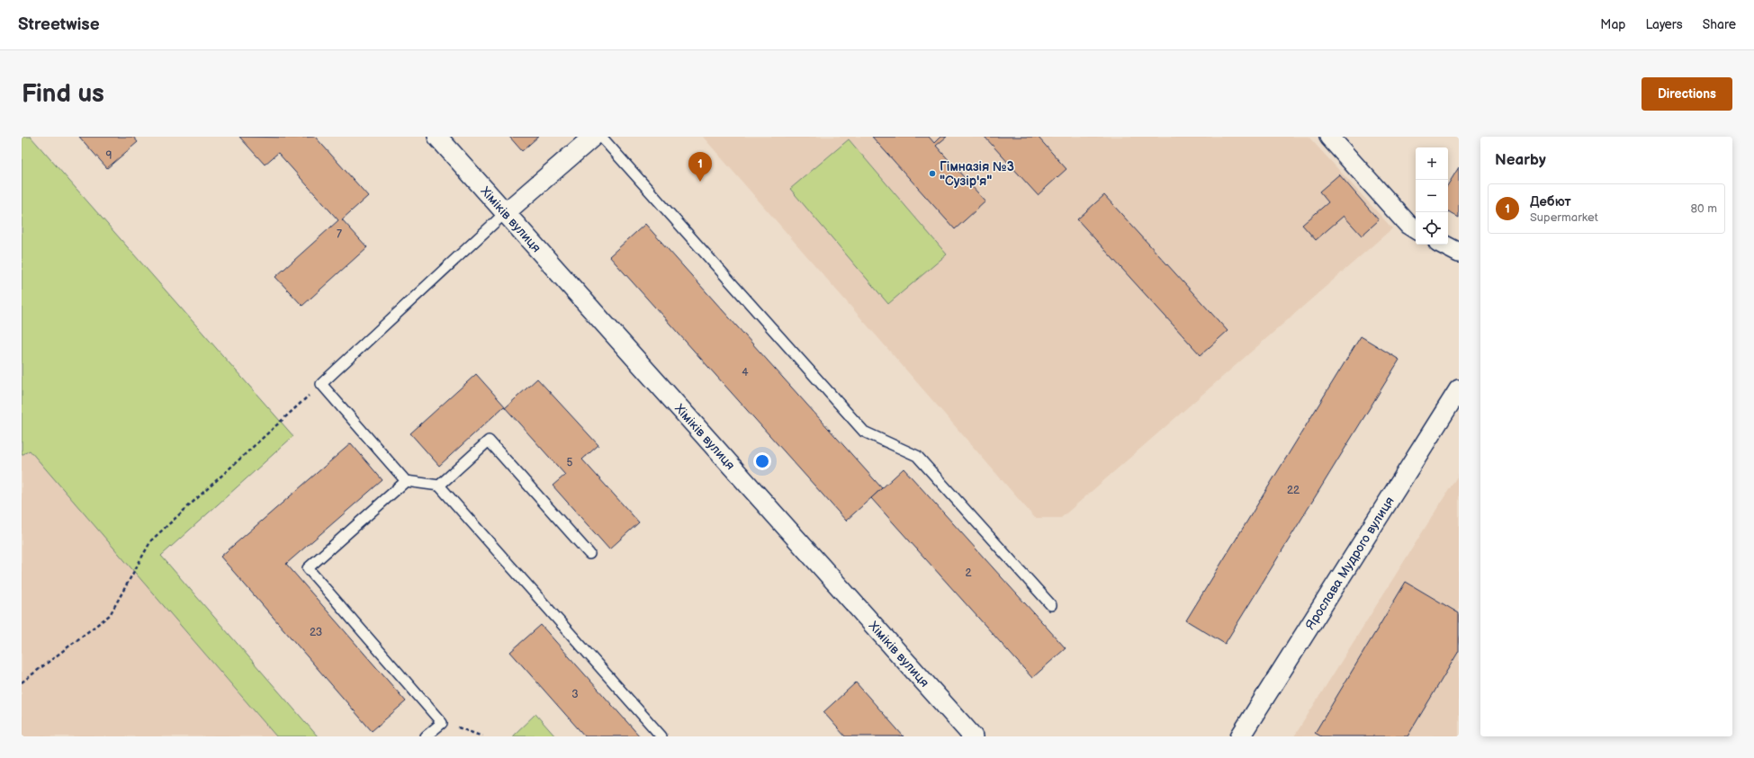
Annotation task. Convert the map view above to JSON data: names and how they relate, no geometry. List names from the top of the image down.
{
  "streets": {
    "street": ["Хіміків вулиця", "Ярослава Мудрого вулиця"]
  },
  "places": ["Гімназія №3 \"Сузір'я\""],
  "house_numbers": [
    "9",
    "7",
    "4",
    "5",
    "22",
    "2",
    "23",
    "3"
  ],
  "page": {
    "header": "Streetwise",
    "nav": ["Map", "Layers", "Share"],
    "buttons": "Directions",
    "title": "Find us",
    "heading": "Nearby",
    "map_buttons": ["+", "−"],
    "pins": "1",
    "list": [
      {
        "mark": "1",
        "name": "Дебют",
        "note": "Supermarket",
        "value": "80 m"
      }
    ]
  }
}
